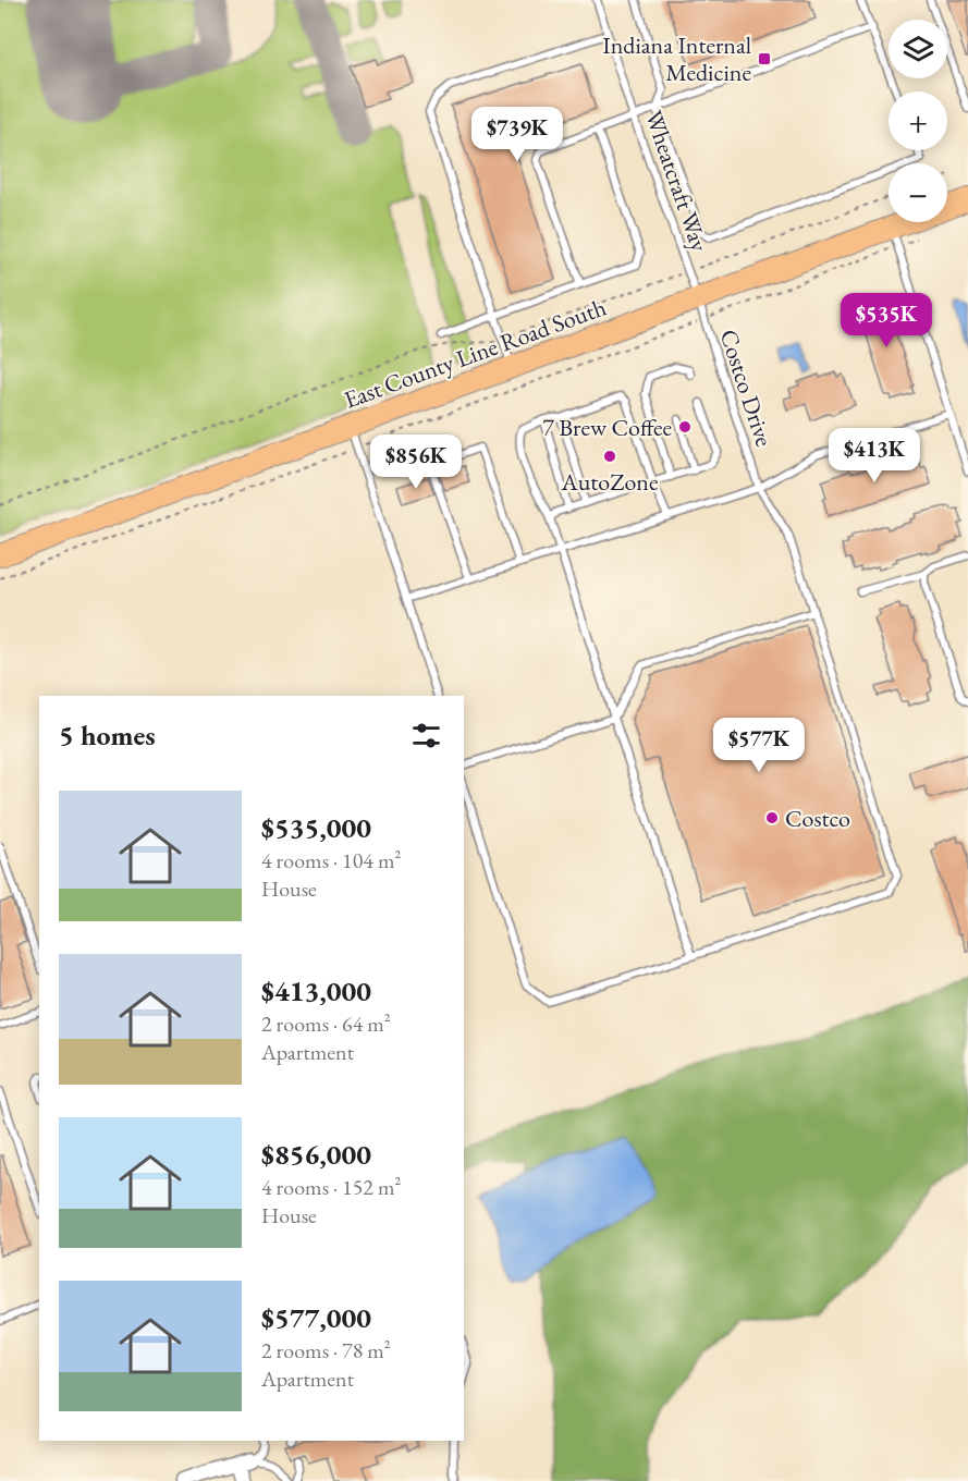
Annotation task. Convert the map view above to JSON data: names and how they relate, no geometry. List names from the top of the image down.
{
  "streets": {
    "main road": ["East County Line Road South"],
    "lane": ["Wheatcraft Way", "Costco Drive"]
  },
  "crossings": [
    ["Wheatcraft Way", "East County Line Road South"],
    ["Wheatcraft Way", "Costco Drive"],
    ["East County Line Road South", "Costco Drive"]
  ],
  "places": {
    "transit": ["Indiana Internal Medicine"],
    "other": ["7 Brew Coffee", "AutoZone", "Costco"]
  },
  "page": {
    "map_buttons": ["+", "−"],
    "price": [
      "$739K",
      "$535K",
      "$413K",
      "$856K",
      "$577K"
    ],
    "heading": "5 homes",
    "list": [
      {
        "name": "$535,000",
        "note": "4 rooms · 104 m² · House"
      },
      {
        "name": "$413,000",
        "note": "2 rooms · 64 m² · Apartment"
      },
      {
        "name": "$856,000",
        "note": "4 rooms · 152 m² · House"
      },
      {
        "name": "$577,000",
        "note": "2 rooms · 78 m² · Apartment"
      }
    ]
  }
}
